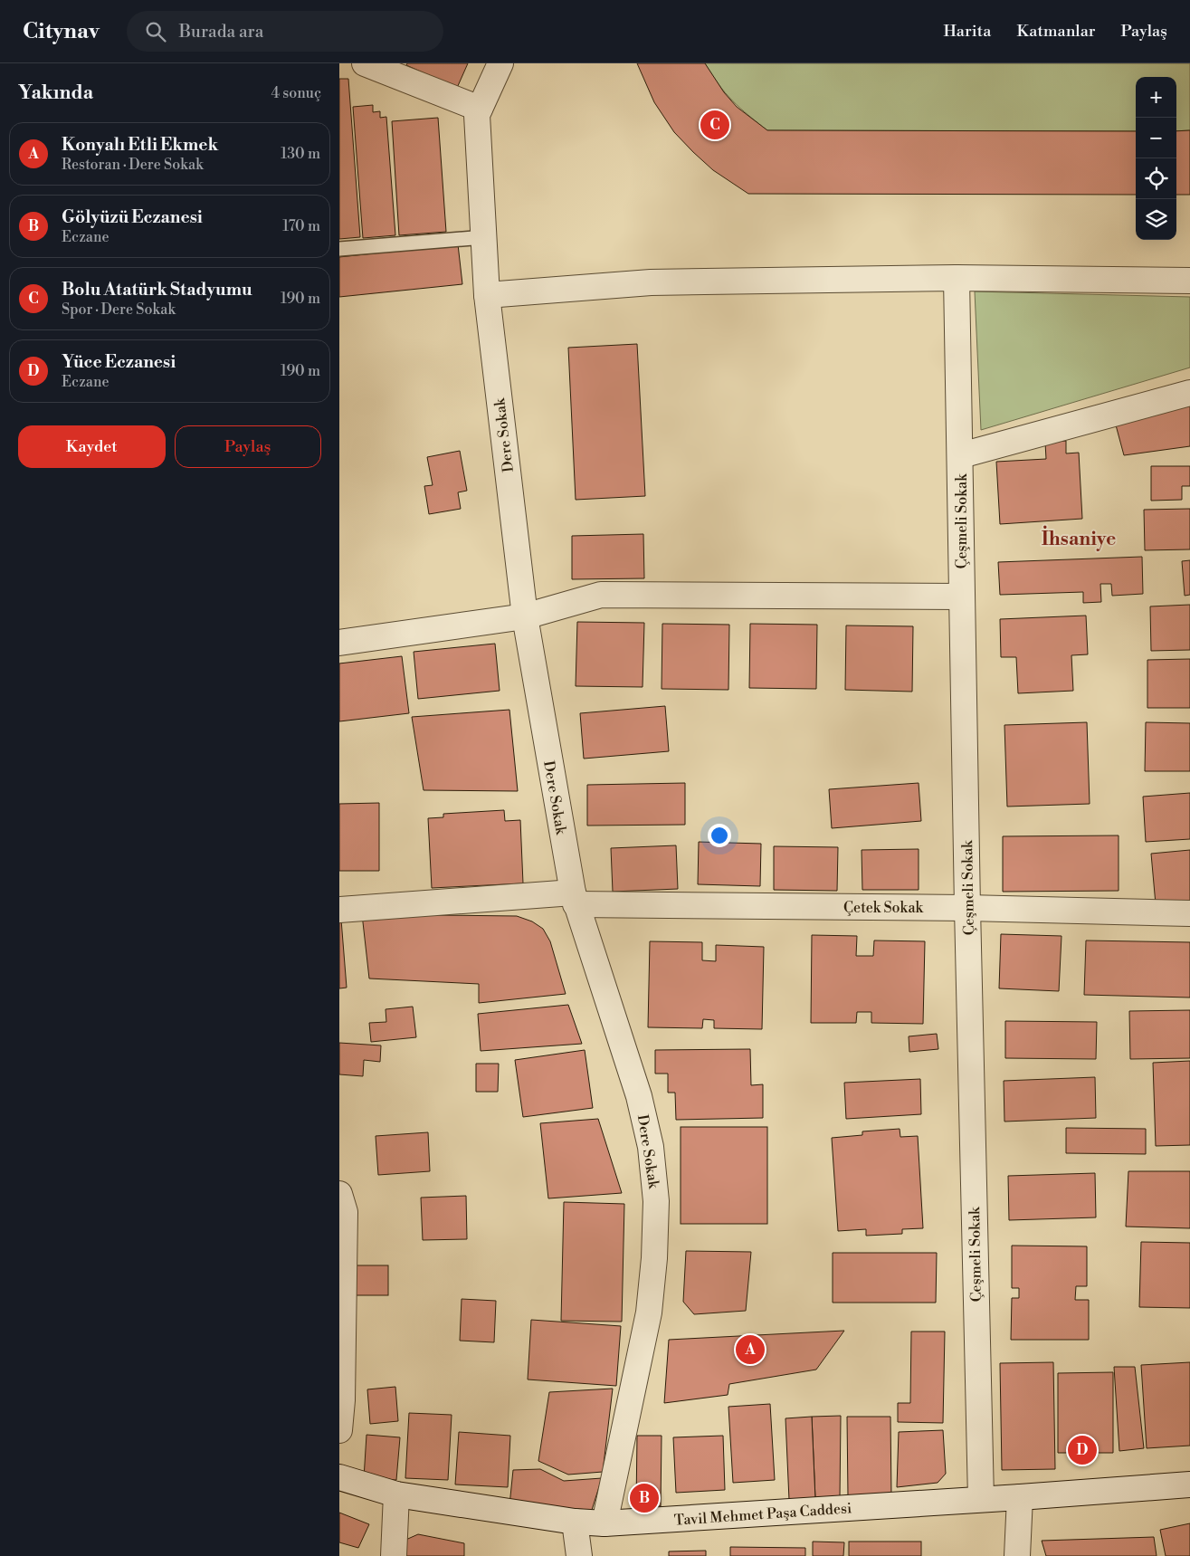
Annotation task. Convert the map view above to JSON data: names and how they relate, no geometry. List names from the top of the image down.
{
  "streets": {
    "street": [
      "Dere Sokak",
      "Çeşmeli Sokak",
      "Çetek Sokak",
      "Tavil Mehmet Paşa Caddesi"
    ]
  },
  "crossings": [
    ["Dere Sokak", "Çetek Sokak"],
    ["Dere Sokak", "Tavil Mehmet Paşa Caddesi"],
    ["Çeşmeli Sokak", "Çetek Sokak"],
    ["Çeşmeli Sokak", "Tavil Mehmet Paşa Caddesi"]
  ],
  "districts": ["İhsaniye"],
  "page": {
    "header": "Citynav",
    "search": "Burada ara",
    "nav": ["Harita", "Katmanlar", "Paylaş"],
    "heading": ["Yakında", "4 sonuç"],
    "map_buttons": ["+", "−"],
    "pins": [
      "C",
      "A",
      "D",
      "B"
    ],
    "list": [
      {
        "mark": "A",
        "name": "Konyalı Etli Ekmek",
        "note": "Restoran · Dere Sokak",
        "value": "130 m"
      },
      {
        "mark": "B",
        "name": "Gölyüzü Eczanesi",
        "note": "Eczane",
        "value": "170 m"
      },
      {
        "mark": "C",
        "name": "Bolu Atatürk Stadyumu",
        "note": "Spor · Dere Sokak",
        "value": "190 m"
      },
      {
        "mark": "D",
        "name": "Yüce Eczanesi",
        "note": "Eczane",
        "value": "190 m"
      }
    ],
    "buttons": ["Kaydet", "Paylaş"]
  }
}
